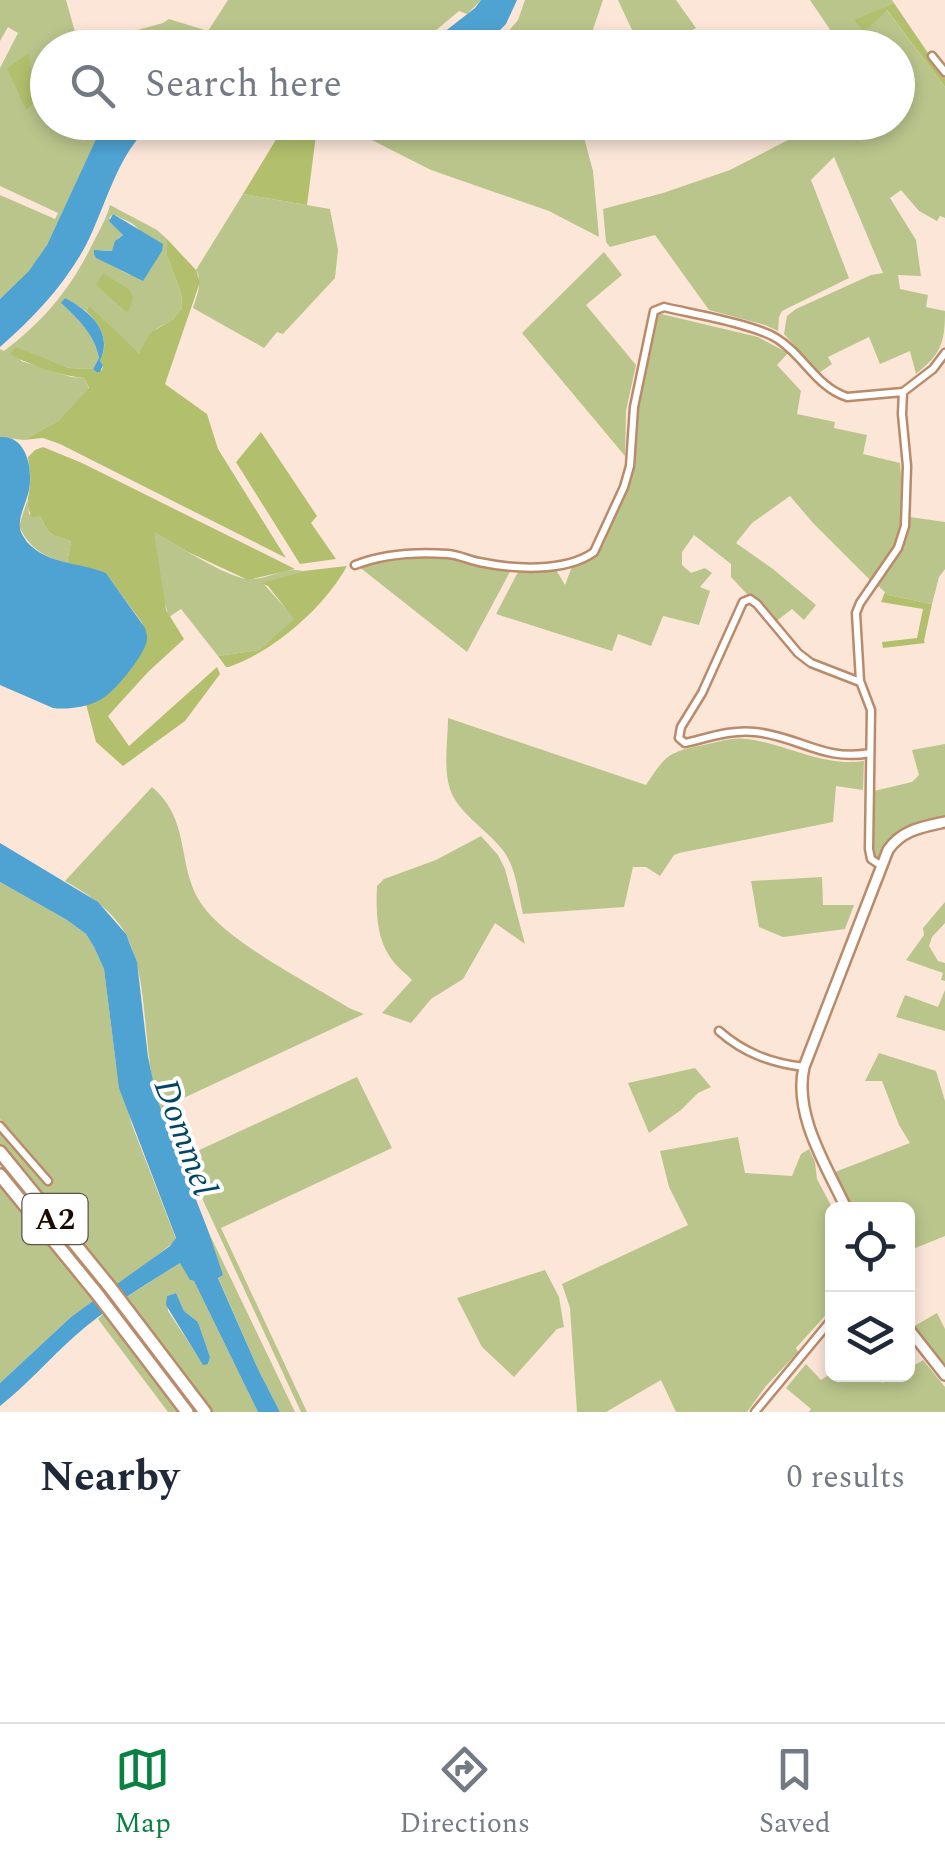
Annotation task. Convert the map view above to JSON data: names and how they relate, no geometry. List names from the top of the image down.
{
  "streets": {
    "highway": ["A2"]
  },
  "water": ["Dommel"],
  "page": {
    "search": "Search here",
    "heading": ["Nearby", "0 results"],
    "nav": ["Map", "Directions", "Saved"]
  }
}
